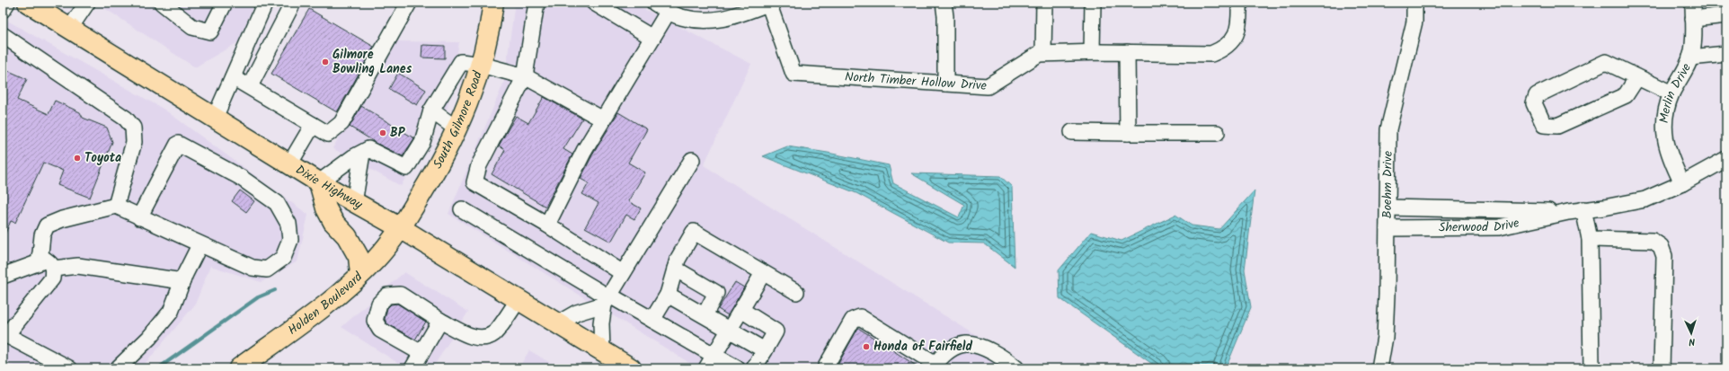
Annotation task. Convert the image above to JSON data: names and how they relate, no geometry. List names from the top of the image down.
{
  "streets": {
    "main road": ["South Gilmore Road", "Dixie Highway", "Holden Boulevard"],
    "street": [
      "North Timber Hollow Drive",
      "Merlin Drive",
      "Boehm Drive",
      "Sherwood Drive"
    ]
  },
  "crossings": [
    ["Merlin Drive", "Sherwood Drive"],
    ["South Gilmore Road", "Dixie Highway"],
    ["South Gilmore Road", "Holden Boulevard"],
    ["Boehm Drive", "Sherwood Drive"],
    ["Dixie Highway", "Holden Boulevard"]
  ],
  "places": [
    "Gilmore Bowling Lanes",
    "BP",
    "Toyota",
    "Honda of Fairfield"
  ],
  "north": "bottom"
}
